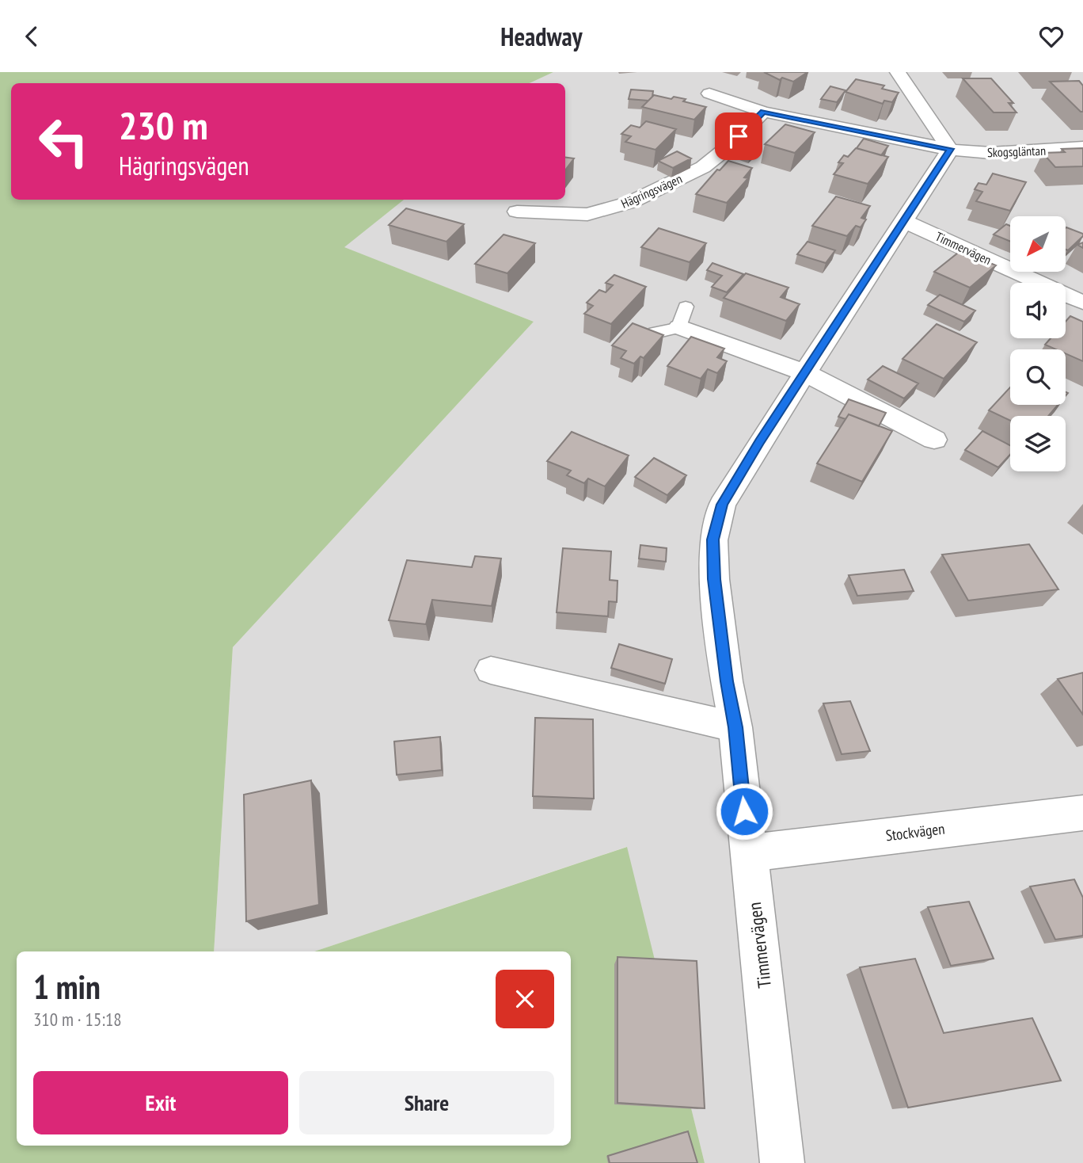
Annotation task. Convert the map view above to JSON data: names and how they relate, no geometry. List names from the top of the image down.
{
  "streets": {
    "street": [
      "Skogsgläntan",
      "Hägringsvägen",
      "Timmervägen",
      "Stockvägen"
    ]
  },
  "crossings": [
    ["Skogsgläntan", "Timmervägen"],
    ["Timmervägen", "Stockvägen"]
  ],
  "north": "bottom left",
  "page": {
    "header": "Headway",
    "turn": ["230 m", "Hägringsvägen"],
    "heading": ["1 min", "310 m · 15:18"],
    "buttons": ["Exit", "Share"]
  }
}
